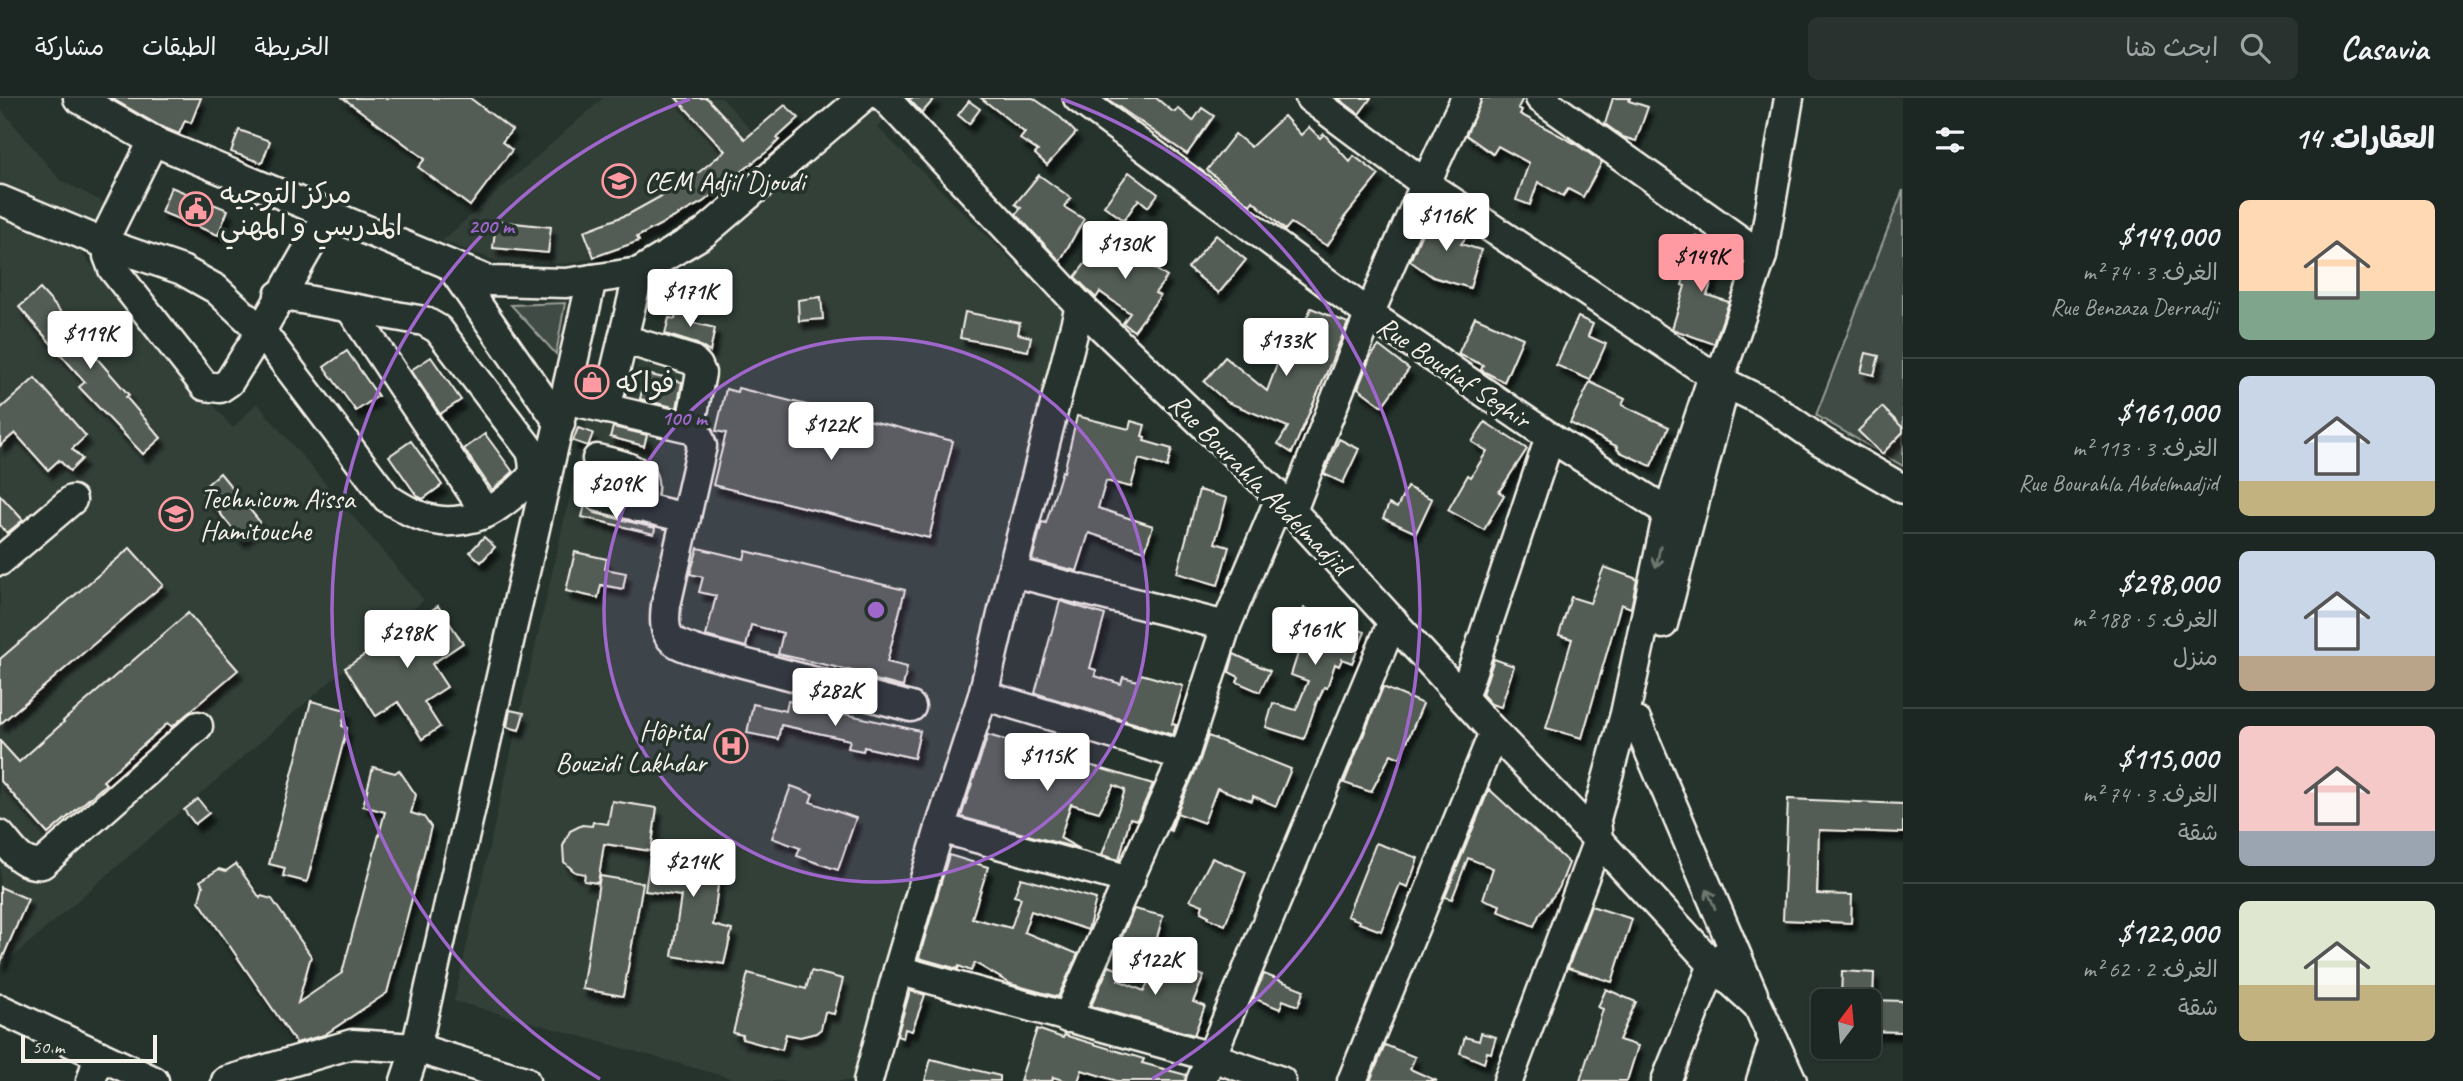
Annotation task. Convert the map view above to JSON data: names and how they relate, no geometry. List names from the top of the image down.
{
  "streets": {
    "street": ["Rue Boudiaf Seghir", "Rue Bourahla Abdelmadjid"]
  },
  "places": {
    "school or university": ["CEM Adjil Djoudi", "Technicum Aïssa Hamitouche"],
    "public building": ["مركز التوجيه المدرسي و المهني"],
    "shop": ["فواكه"],
    "hospital": ["Hôpital Bouzidi Lakhdar"]
  },
  "scale_bar": "50 m",
  "north": "top",
  "page": {
    "header": "Casavia",
    "search": "ابحث هنا",
    "nav": ["الخريطة", "الطبقات", "مشاركة"],
    "heading": "العقارات: 14",
    "list": [
      {
        "name": "$149,000",
        "note": "الغرف: 3 · 74 m² · Rue Benzaza Derradji"
      },
      {
        "name": "$161,000",
        "note": "الغرف: 3 · 113 m² · Rue Bourahla Abdelmadjid"
      },
      {
        "name": "$298,000",
        "note": "الغرف: 5 · 188 m² · منزل"
      },
      {
        "name": "$115,000",
        "note": "الغرف: 3 · 74 m² · شقة"
      },
      {
        "name": "$122,000",
        "note": "الغرف: 2 · 62 m² · شقة"
      }
    ],
    "price": [
      "$116K",
      "$130K",
      "$149K",
      "$171K",
      "$119K",
      "$133K",
      "$122K",
      "$209K",
      "$161K",
      "$298K",
      "$282K",
      "$115K",
      "$214K",
      "$122K"
    ],
    "scale": "50 m"
  },
  "rings": ["200 m", "100 m"]
}
